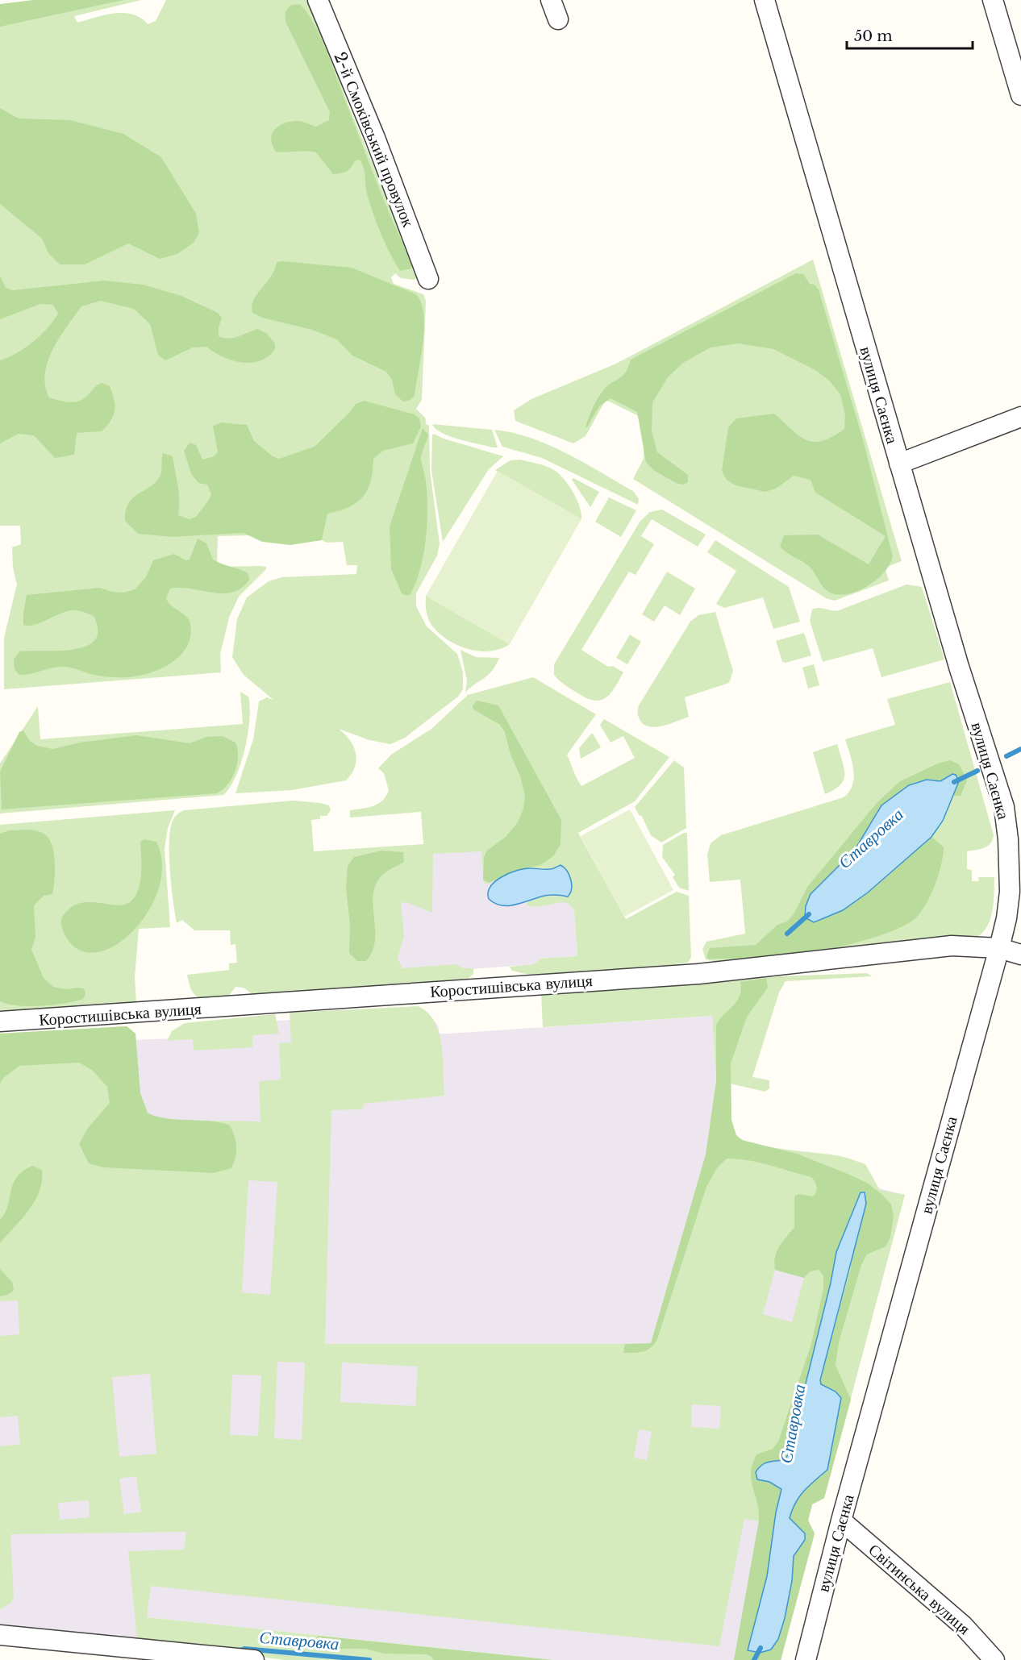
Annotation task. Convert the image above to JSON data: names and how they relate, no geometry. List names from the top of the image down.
{
  "streets": {
    "street": [
      "2-й Смоківський провулок",
      "вулиця Саєнка",
      "Коростишівська вулиця",
      "Світинська вулиця"
    ]
  },
  "crossings": [
    ["вулиця Саєнка", "Коростишівська вулиця"],
    ["вулиця Саєнка", "Світинська вулиця"]
  ],
  "water": ["Ставровка"],
  "scale_bar": "50 m"
}
